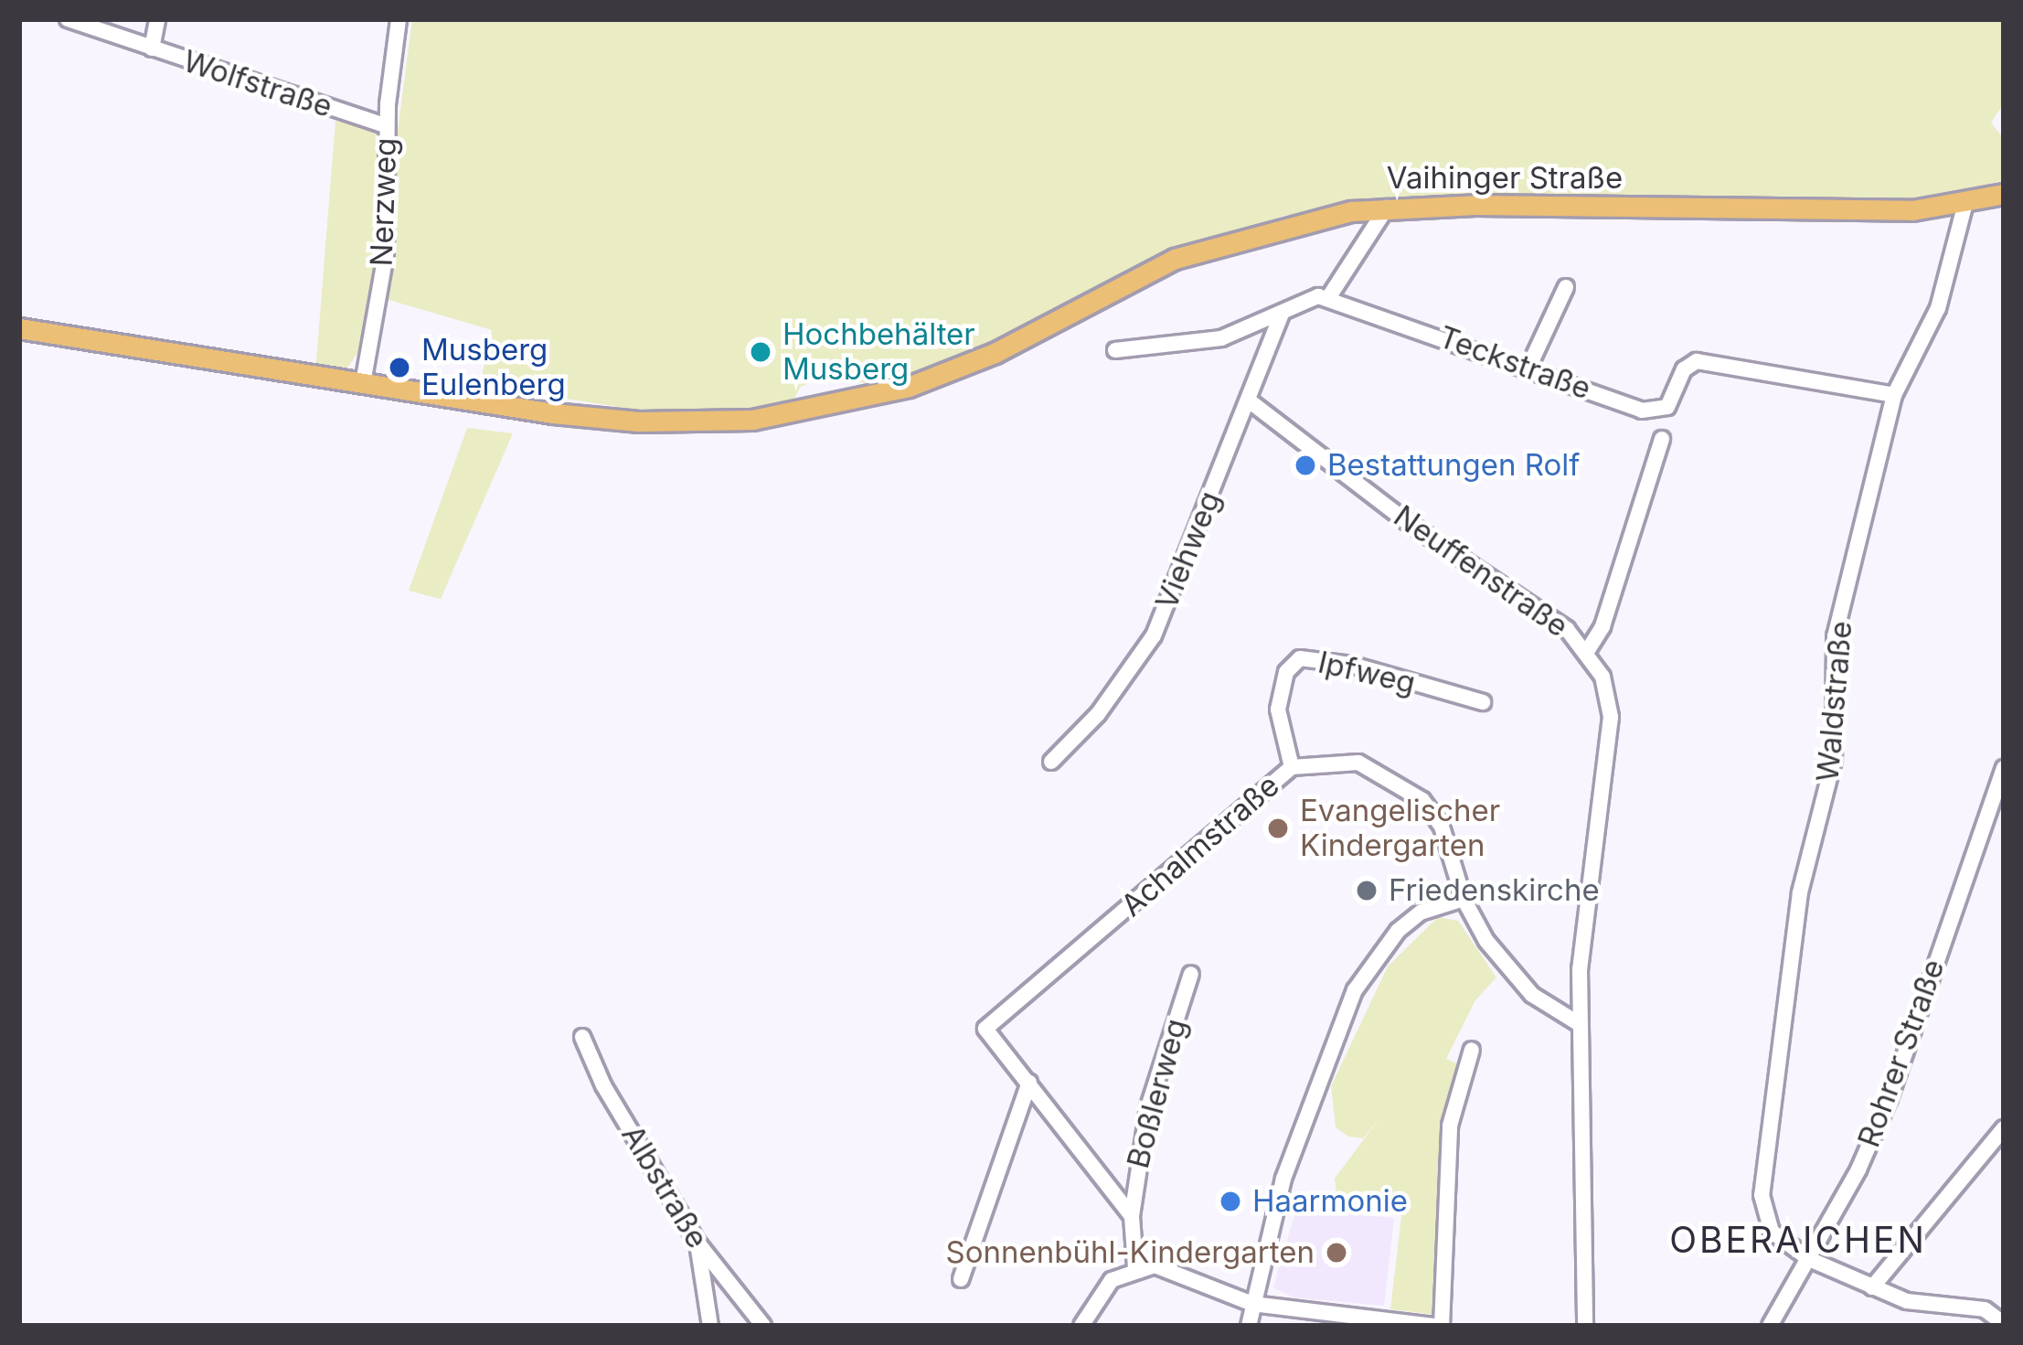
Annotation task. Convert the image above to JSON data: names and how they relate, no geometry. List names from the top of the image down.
{
  "streets": {
    "main road": ["Vaihinger Straße"],
    "street": [
      "Wolfstraße",
      "Nerzweg",
      "Teckstraße",
      "Viehweg",
      "Neuffenstraße",
      "Ipfweg",
      "Waldstraße",
      "Achalmstraße",
      "Rohrer Straße",
      "Boßlerweg",
      "Albstraße"
    ]
  },
  "crossings": [
    ["Wolfstraße", "Nerzweg"],
    ["Vaihinger Straße", "Nerzweg"],
    ["Vaihinger Straße", "Waldstraße"],
    ["Teckstraße", "Waldstraße"],
    ["Viehweg", "Neuffenstraße"],
    ["Neuffenstraße", "Achalmstraße"],
    ["Ipfweg", "Achalmstraße"],
    ["Waldstraße", "Rohrer Straße"]
  ],
  "districts": ["OBERAICHEN"],
  "places": [
    "Hochbehälter Musberg",
    "Musberg Eulenberg",
    "Bestattungen Rolf",
    "Evangelischer Kindergarten",
    "Friedenskirche",
    "Haarmonie",
    "Sonnenbühl-Kindergarten"
  ]
}
